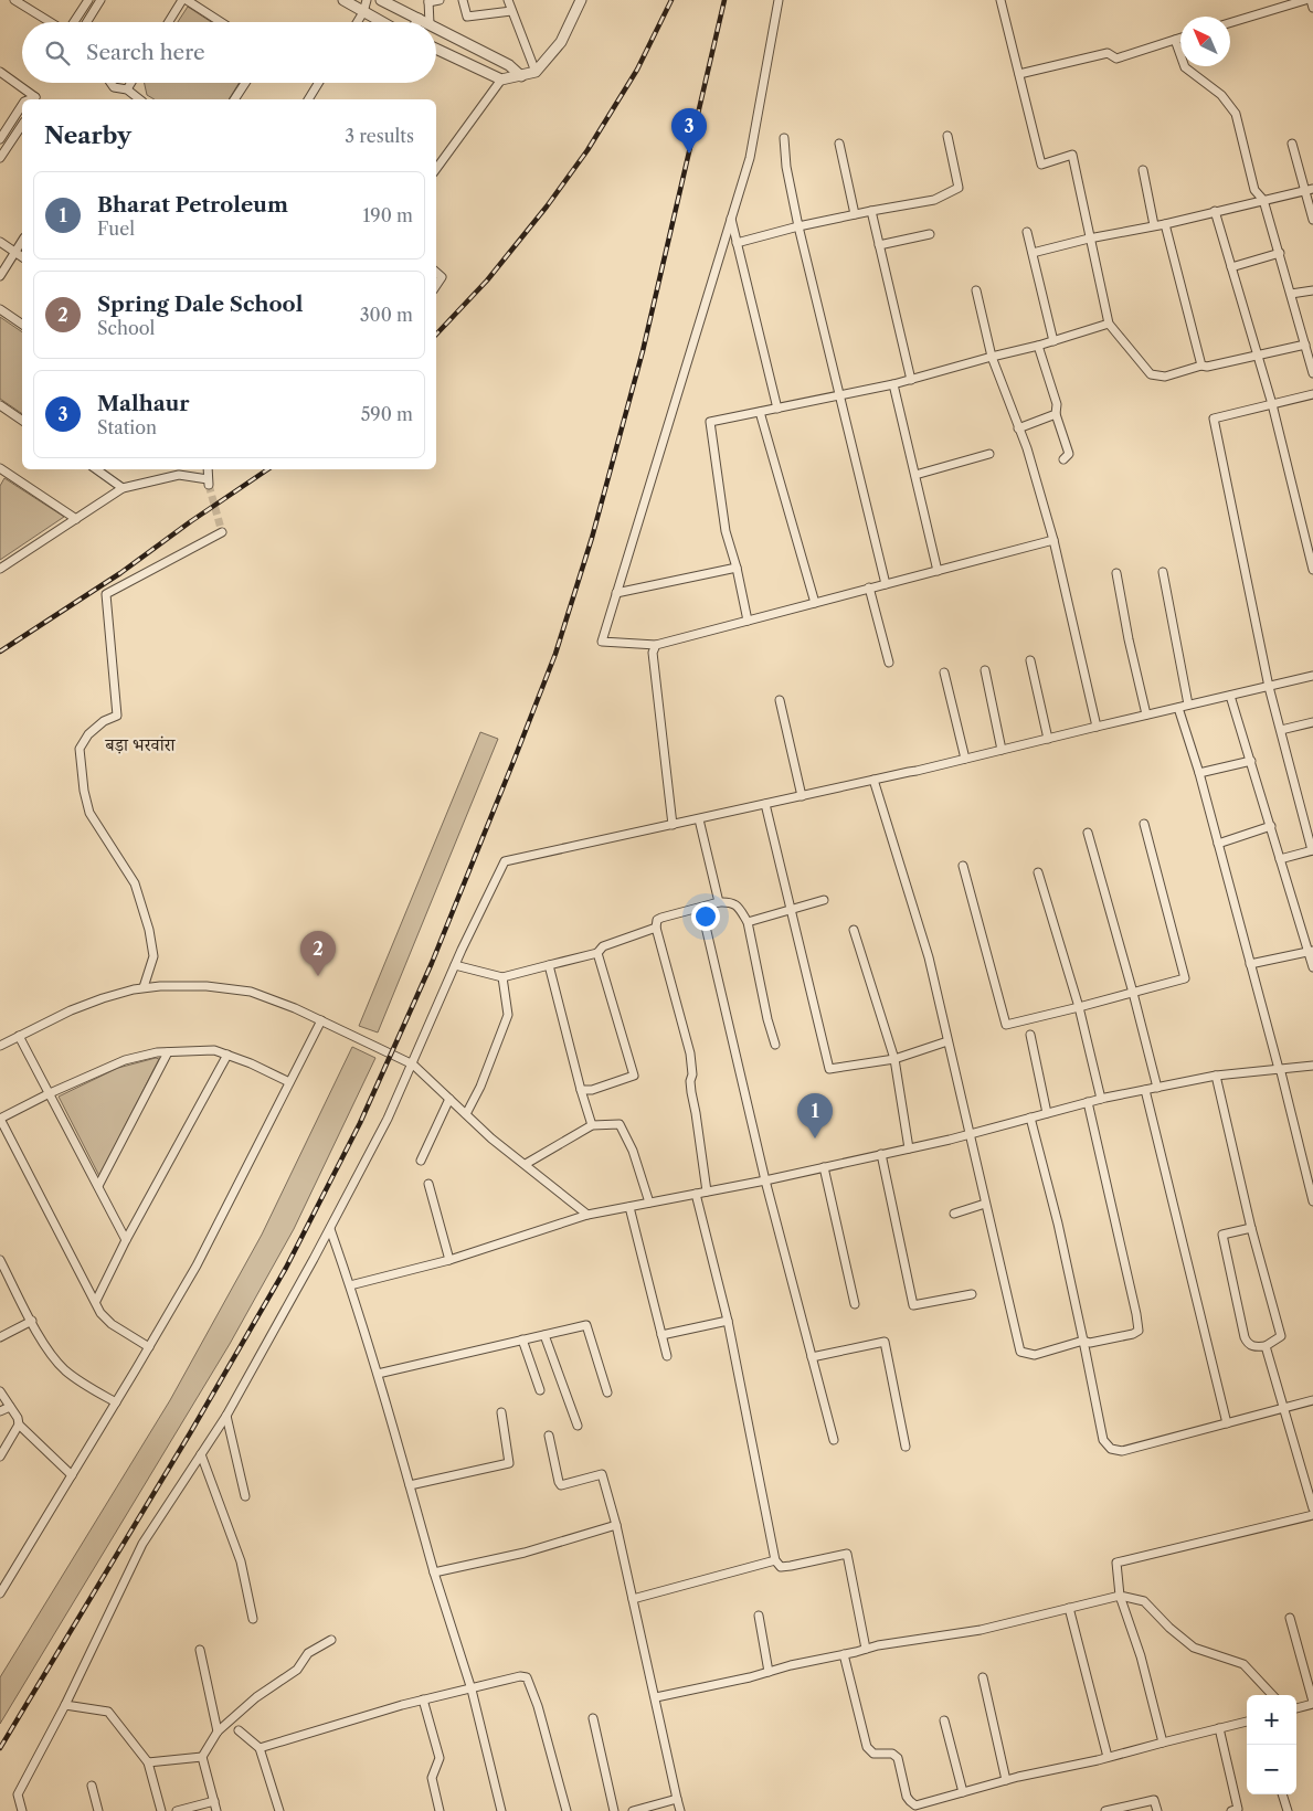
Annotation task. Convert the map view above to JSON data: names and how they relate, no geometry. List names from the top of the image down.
{
  "districts": ["बड़ा भरवांरा"],
  "north": "top left",
  "page": {
    "search": "Search here",
    "heading": ["Nearby", "3 results"],
    "pins": ["3", "2", "1"],
    "list": [
      {
        "mark": "1",
        "name": "Bharat Petroleum",
        "note": "Fuel",
        "value": "190 m"
      },
      {
        "mark": "2",
        "name": "Spring Dale School",
        "note": "School",
        "value": "300 m"
      },
      {
        "mark": "3",
        "name": "Malhaur",
        "note": "Station",
        "value": "590 m"
      }
    ],
    "map_buttons": ["+", "−"]
  }
}
